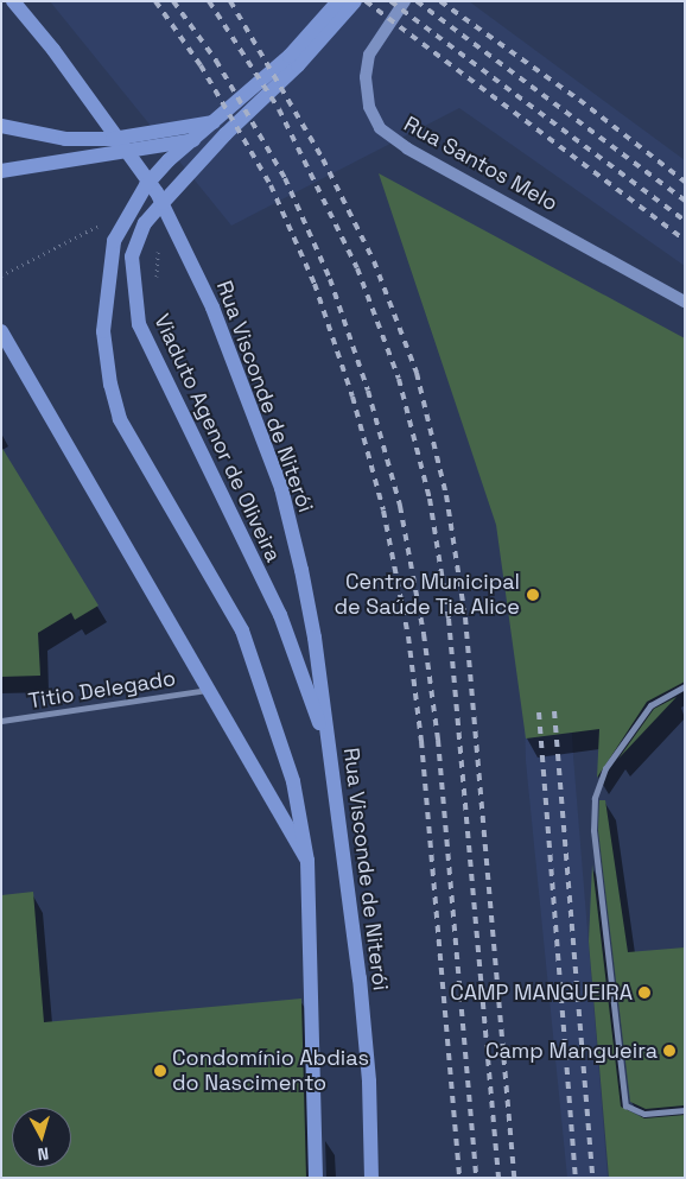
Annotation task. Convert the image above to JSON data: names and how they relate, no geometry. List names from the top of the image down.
{
  "streets": {
    "main road": ["Rua Santos Melo", "Rua Visconde de Niterói", "Viaduto Agenor de Oliveira"],
    "street": ["Titio Delegado"]
  },
  "crossings": [
    ["Rua Visconde de Niterói", "Viaduto Agenor de Oliveira"]
  ],
  "places": [
    "Centro Municipal de Saúde Tia Alice",
    "CAMP MANGUEIRA",
    "Camp Mangueira",
    "Condomínio Abdias do Nascimento"
  ],
  "north": "bottom"
}
